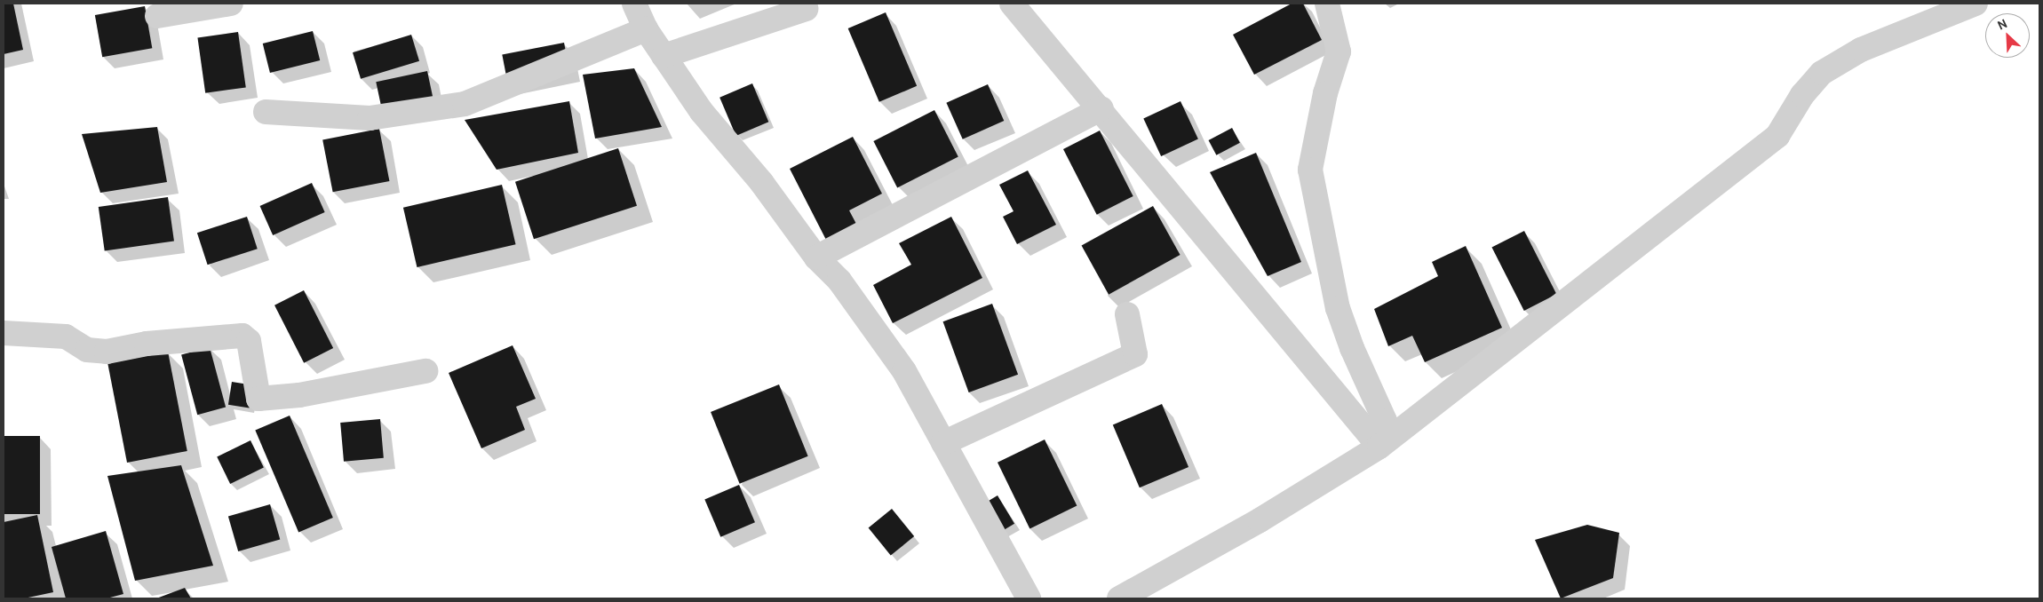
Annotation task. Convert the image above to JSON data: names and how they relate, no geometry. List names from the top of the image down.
{
  "north": "top left"
}
